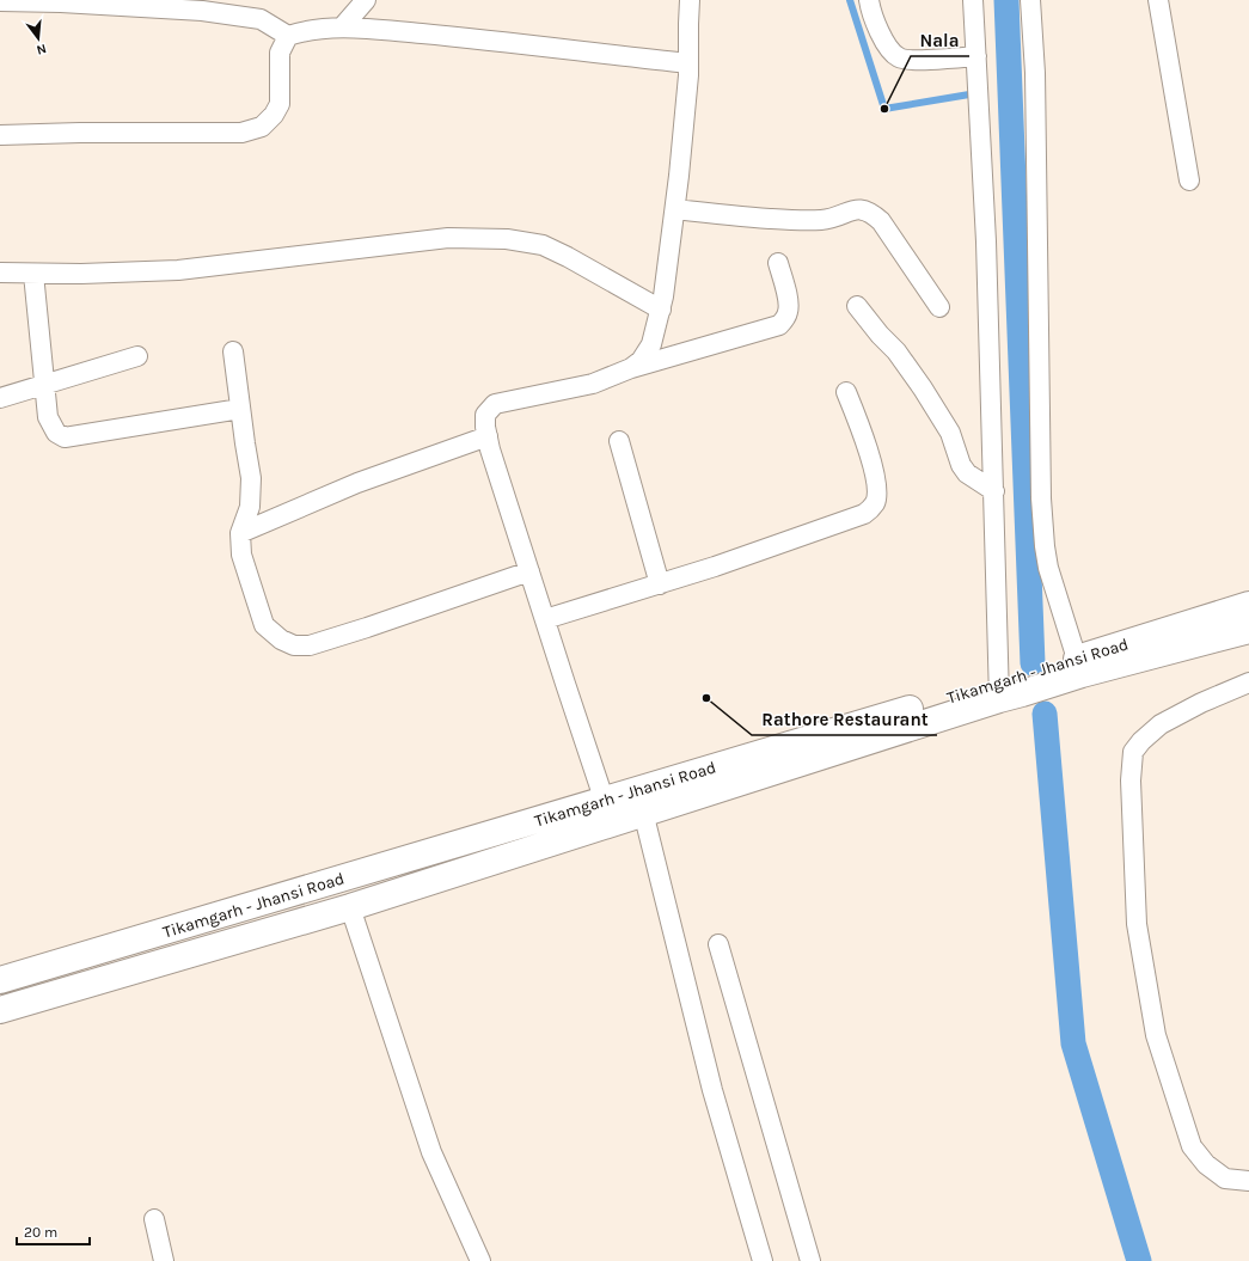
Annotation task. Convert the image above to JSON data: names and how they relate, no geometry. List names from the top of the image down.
{
  "streets": {
    "street": ["Tikamgarh - Jhansi Road"]
  },
  "places": ["Nala", "Rathore Restaurant"],
  "scale_bar": "20 m",
  "north": "bottom"
}
